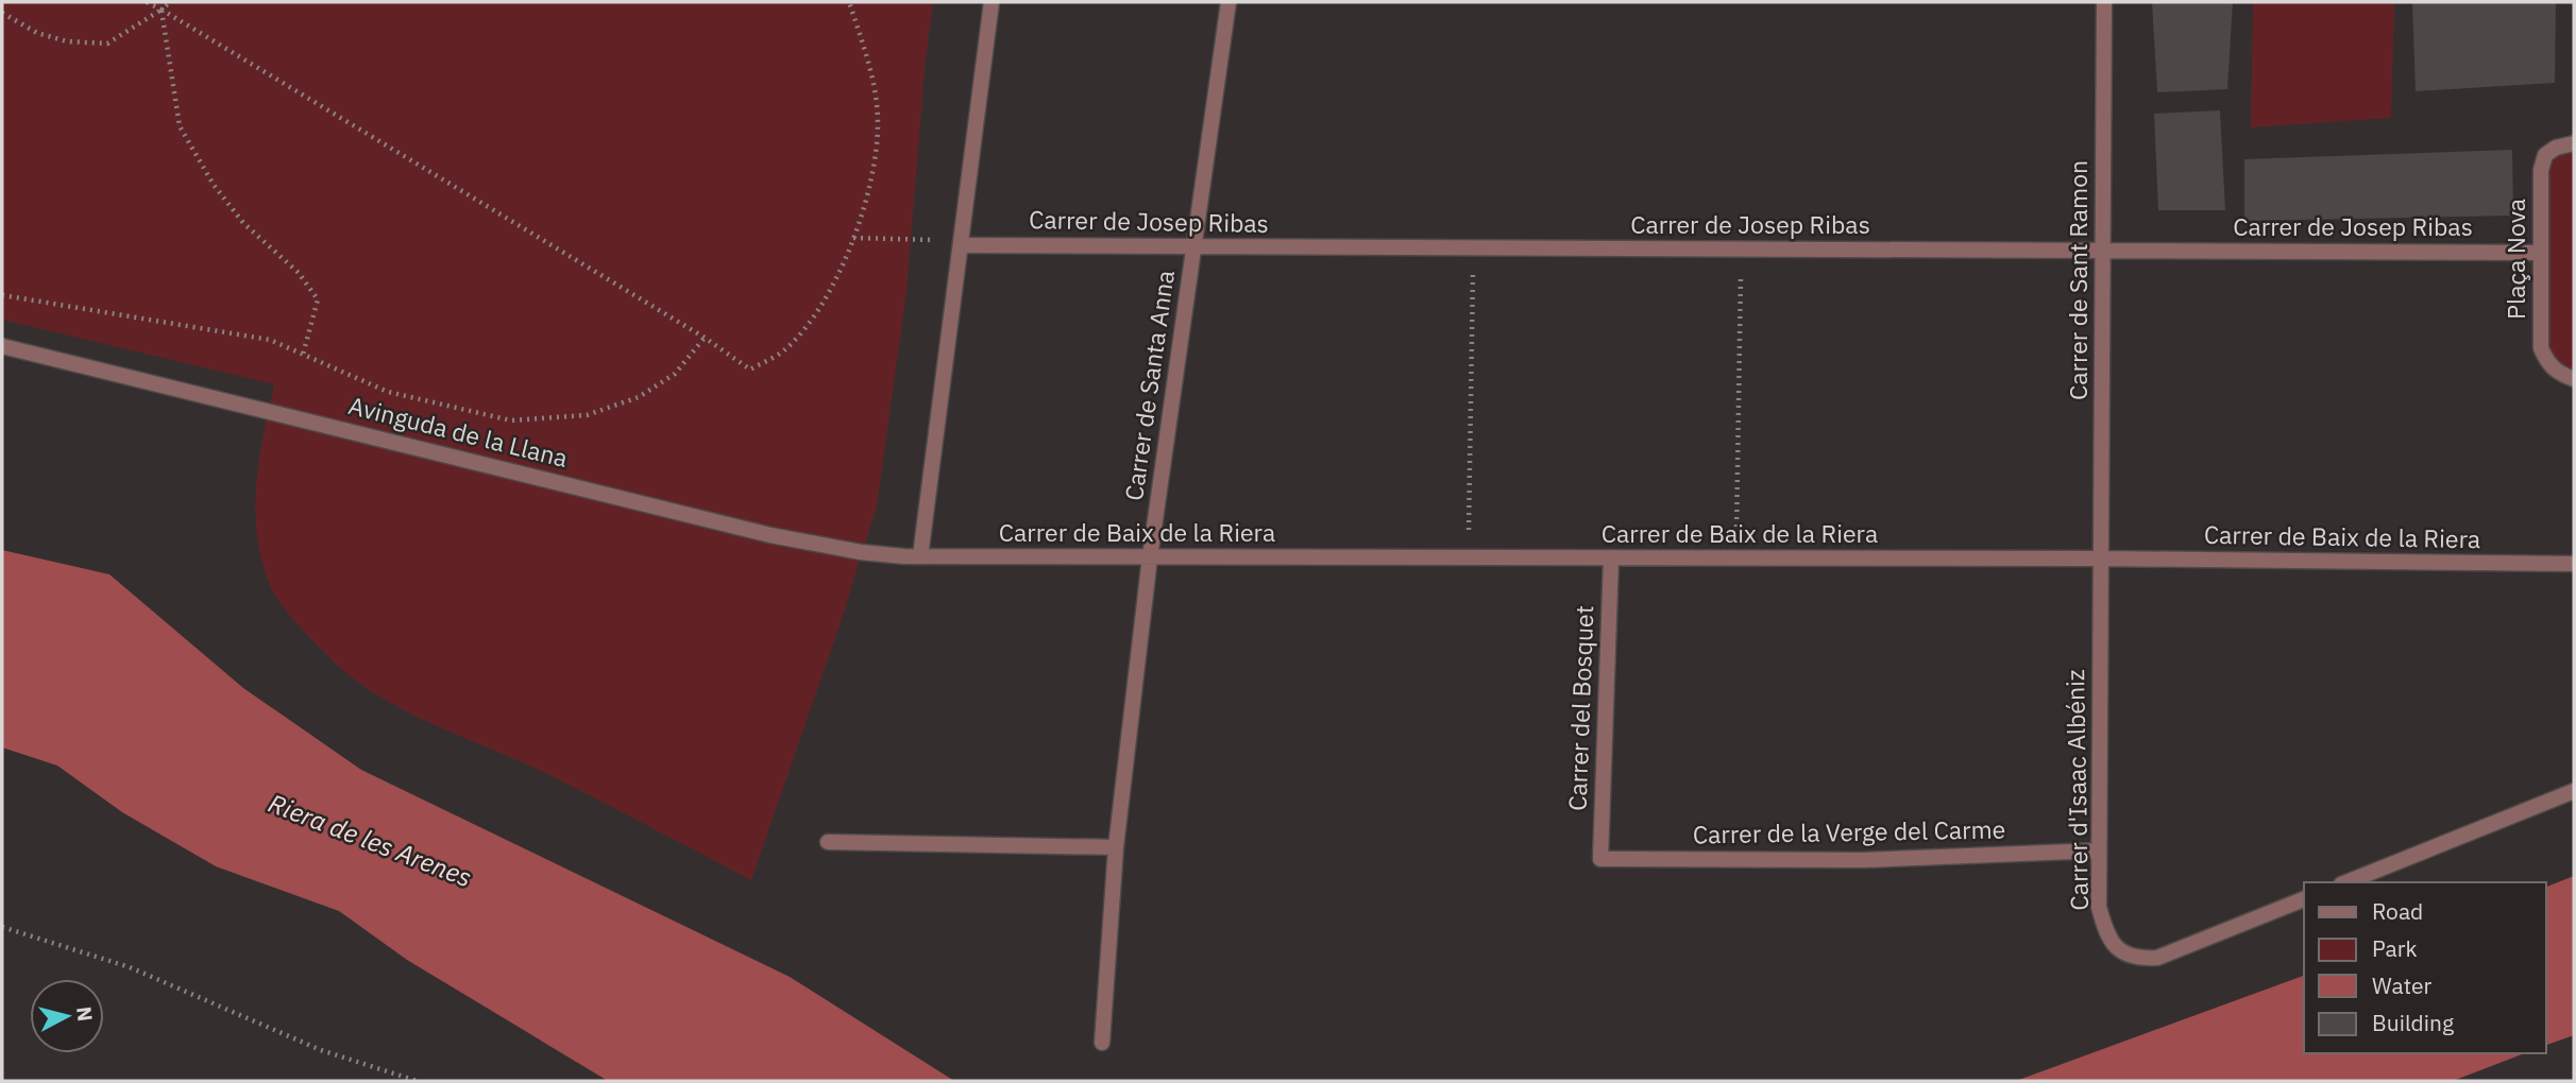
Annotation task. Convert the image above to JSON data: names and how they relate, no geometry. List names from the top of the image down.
{
  "streets": {
    "street": [
      "Carrer de Josep Ribas",
      "Plaça Nova",
      "Carrer de Sant Ramon",
      "Carrer de Santa Anna",
      "Avinguda de la Llana",
      "Carrer de Baix de la Riera",
      "Carrer del Bosquet",
      "Carrer d'Isaac Albéniz",
      "Carrer de la Verge del Carme"
    ]
  },
  "crossings": [
    ["Carrer de Josep Ribas", "Plaça Nova"],
    ["Carrer de Josep Ribas", "Carrer de Sant Ramon"],
    ["Carrer de Josep Ribas", "Carrer de Santa Anna"],
    ["Carrer de Sant Ramon", "Carrer de Baix de la Riera"],
    ["Carrer de Sant Ramon", "Carrer d'Isaac Albéniz"],
    ["Carrer de Santa Anna", "Carrer de Baix de la Riera"],
    ["Avinguda de la Llana", "Carrer de Baix de la Riera"],
    ["Carrer de Baix de la Riera", "Carrer del Bosquet"],
    ["Carrer de Baix de la Riera", "Carrer d'Isaac Albéniz"],
    ["Carrer del Bosquet", "Carrer de la Verge del Carme"],
    ["Carrer d'Isaac Albéniz", "Carrer de la Verge del Carme"]
  ],
  "water": ["Riera de les Arenes"],
  "legend": [
    "Road",
    "Park",
    "Water",
    "Building"
  ],
  "north": "right"
}
